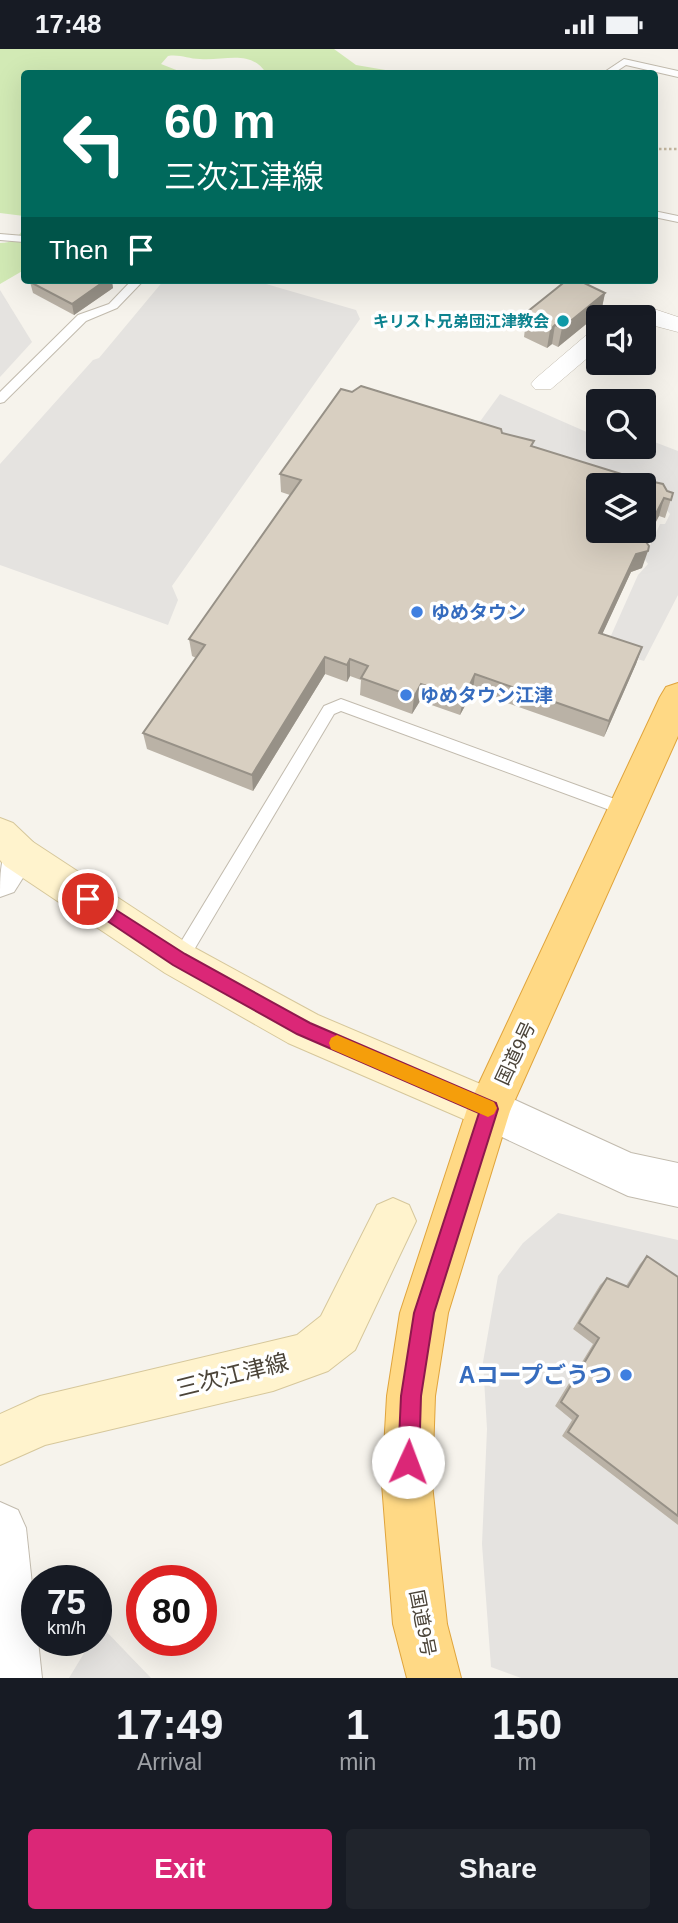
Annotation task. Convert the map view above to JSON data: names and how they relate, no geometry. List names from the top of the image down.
{
  "streets": {
    "highway": ["国道9号"],
    "main road": ["三次江津線"]
  },
  "places": [
    "キリスト兄弟団江津教会",
    "ゆめタウン",
    "ゆめタウン江津",
    "Aコープごうつ"
  ],
  "page": {
    "status": "17:48",
    "turn": ["60 m", "三次江津線"],
    "then": "Then",
    "speed": "75 km/h",
    "limit": "80",
    "eta": [
      "17:49",
      "Arrival",
      "1",
      "min",
      "150",
      "m"
    ],
    "buttons": ["Exit", "Share"]
  }
}
